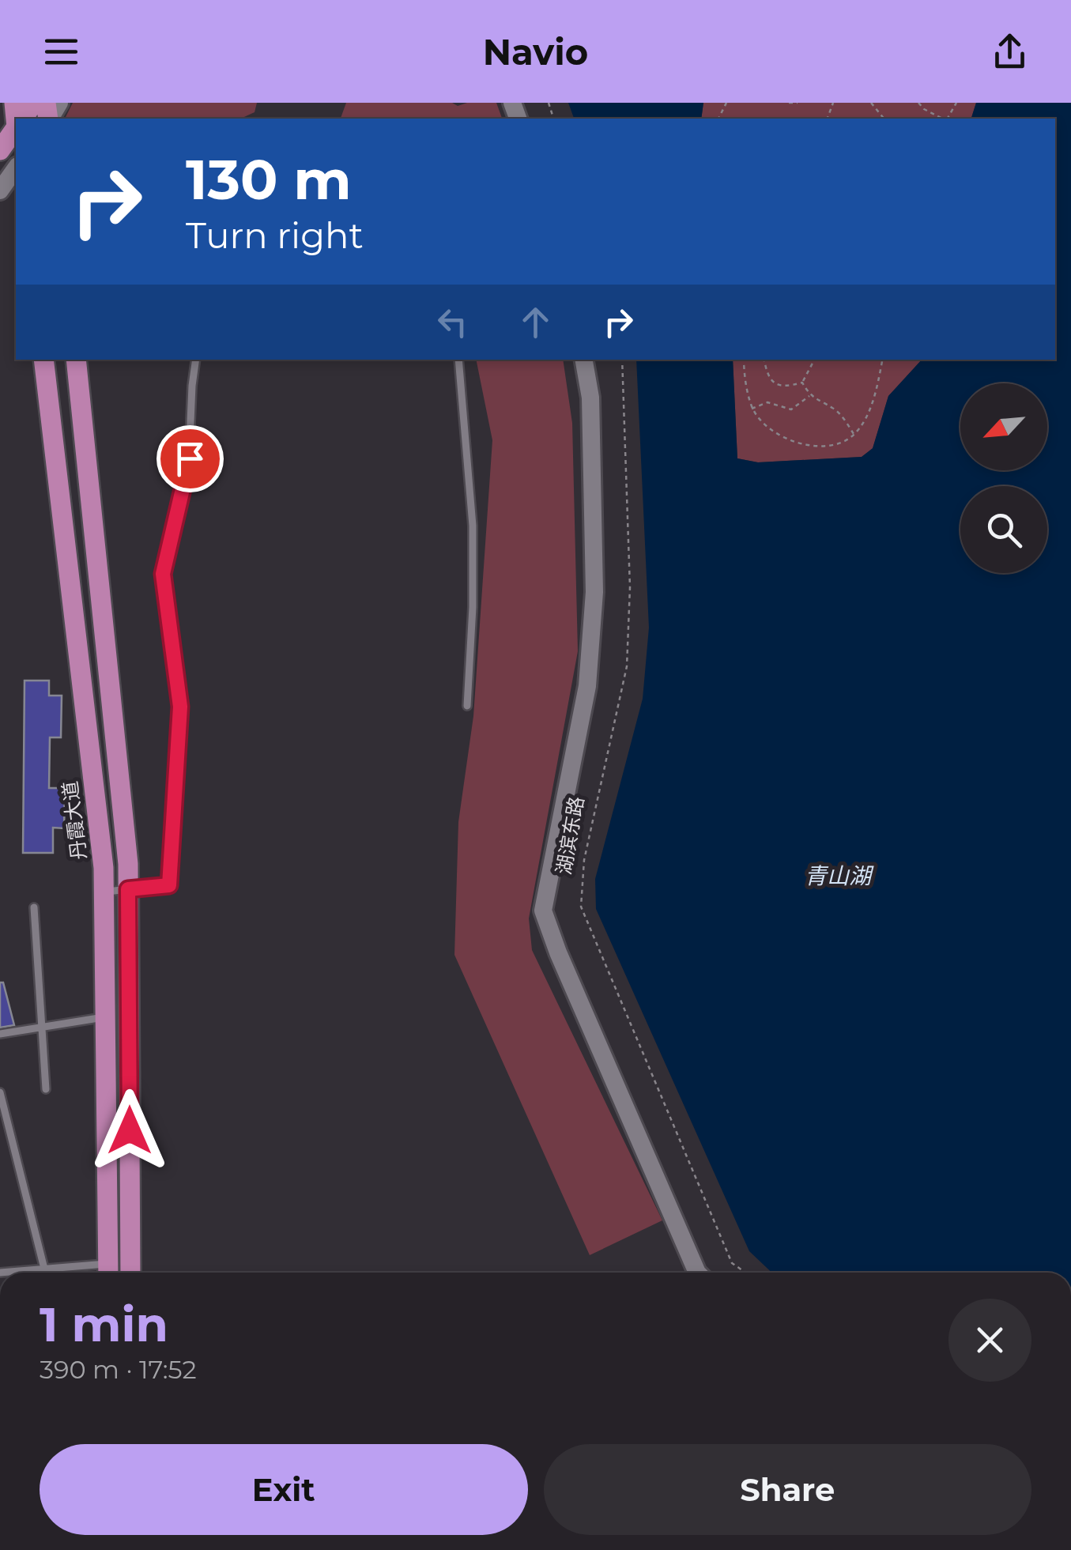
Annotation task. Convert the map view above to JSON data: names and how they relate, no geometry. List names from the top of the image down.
{
  "streets": {
    "main road": ["丹霞大道"],
    "street": ["湖滨东路"]
  },
  "water": ["青山湖"],
  "north": "bottom left",
  "page": {
    "header": "Navio",
    "turn": ["130 m", "Turn right"],
    "heading": ["1 min", "390 m · 17:52"],
    "buttons": ["Exit", "Share"]
  }
}
